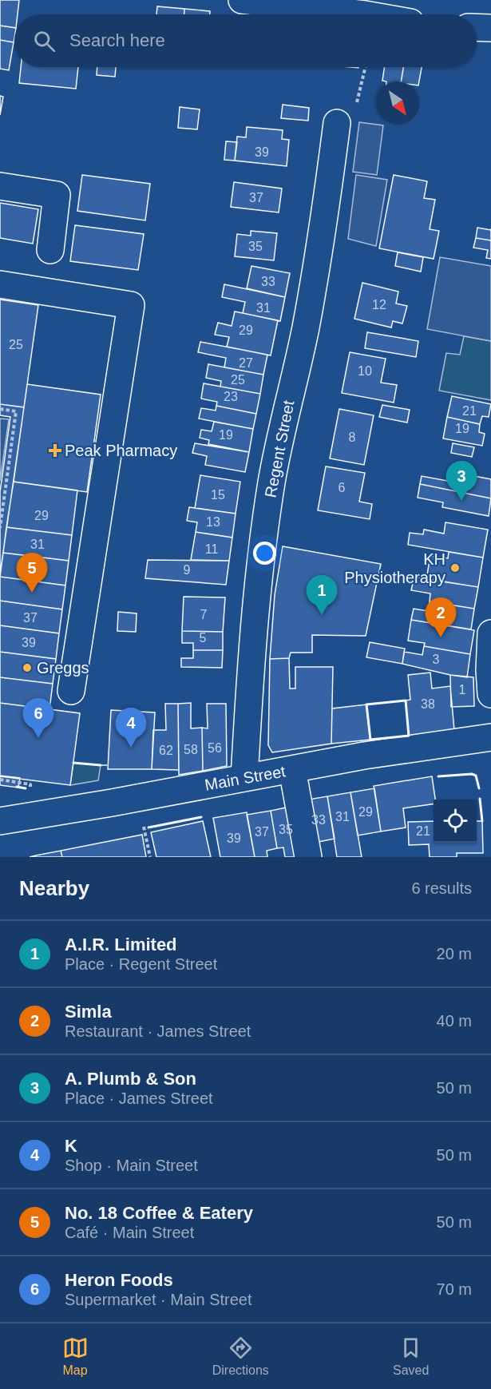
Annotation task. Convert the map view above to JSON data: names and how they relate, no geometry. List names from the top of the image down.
{
  "streets": {
    "street": ["Regent Street", "Main Street"]
  },
  "crossings": [
    ["Regent Street", "Main Street"]
  ],
  "places": {
    "health": ["Peak Pharmacy"],
    "other": ["KH Physiotherapy", "Greggs"]
  },
  "house_numbers": [
    "39",
    "37",
    "35",
    "33",
    "12",
    "31",
    "29",
    "25",
    "27",
    "10",
    "25",
    "23",
    "21",
    "19",
    "19",
    "8",
    "6",
    "15",
    "29",
    "13",
    "31",
    "11",
    "9",
    "7",
    "37",
    "5",
    "39",
    "3",
    "1",
    "38",
    "56",
    "58",
    "62",
    "29",
    "31",
    "33",
    "35",
    "21",
    "37",
    "39"
  ],
  "north": "bottom right",
  "page": {
    "search": "Search here",
    "pins": [
      "3",
      "5",
      "1",
      "2",
      "6",
      "4"
    ],
    "heading": ["Nearby", "6 results"],
    "list": [
      {
        "mark": "1",
        "name": "A.I.R. Limited",
        "note": "Place · Regent Street",
        "value": "20 m"
      },
      {
        "mark": "2",
        "name": "Simla",
        "note": "Restaurant · James Street",
        "value": "40 m"
      },
      {
        "mark": "3",
        "name": "A. Plumb & Son",
        "note": "Place · James Street",
        "value": "50 m"
      },
      {
        "mark": "4",
        "name": "K",
        "note": "Shop · Main Street",
        "value": "50 m"
      },
      {
        "mark": "5",
        "name": "No. 18 Coffee & Eatery",
        "note": "Café · Main Street",
        "value": "50 m"
      },
      {
        "mark": "6",
        "name": "Heron Foods",
        "note": "Supermarket · Main Street",
        "value": "70 m"
      }
    ],
    "nav": ["Map", "Directions", "Saved"]
  }
}
